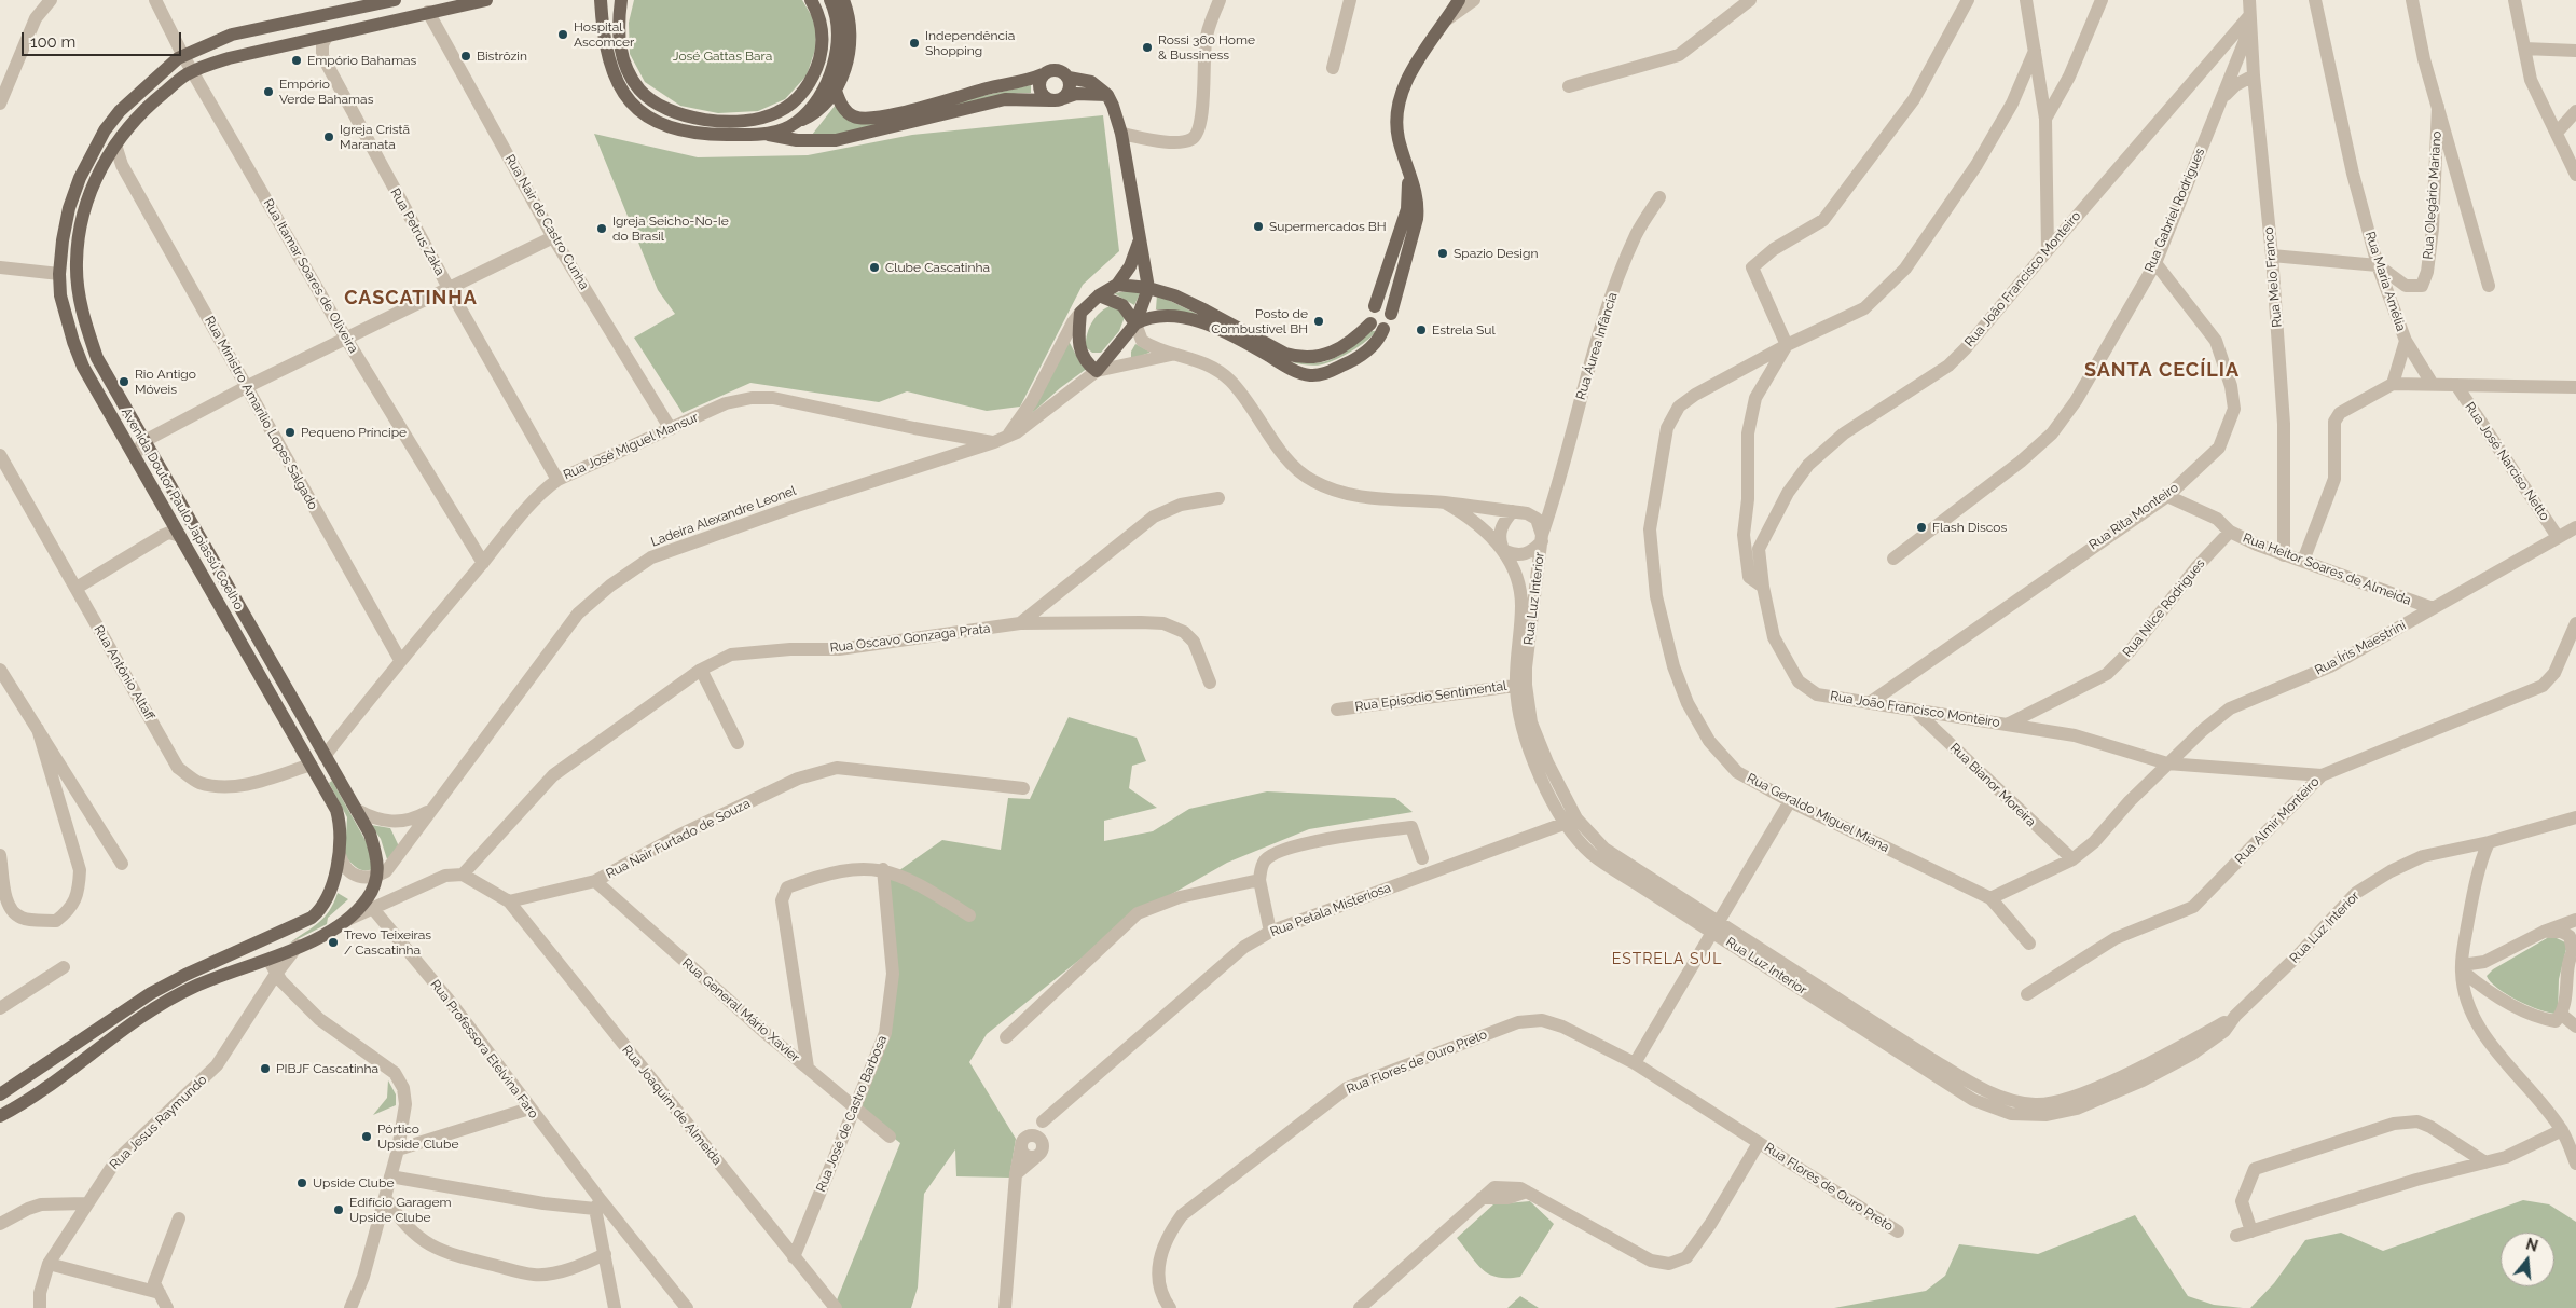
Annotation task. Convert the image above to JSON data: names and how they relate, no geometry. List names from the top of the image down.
{
  "streets": {
    "main road": ["Avenida Doutor Paulo Japiassú Coelho", "Ladeira Alexandre Leonel"],
    "street": [
      "Rua Olegário Mariano",
      "Rua Gabriel Rodrigues",
      "Rua Nair de Castro Cunha",
      "Rua Petrus Zaka",
      "Rua Itamar Soares de Oliveira",
      "Rua Melo Franco",
      "Rua João Francisco Monteiro",
      "Rua Maria Amélia",
      "Rua Áurea Infância",
      "Rua Ministro Amarílio Lopes Salgado",
      "Rua José Miguel Mansur",
      "Rua José Narciso Netto",
      "Rua Rita Monteiro",
      "Rua Heitor Soares de Almeida",
      "Rua Luz Interior",
      "Rua Nilce Rodrigues",
      "Rua Oscavo Gonzaga Prata",
      "Rua Íris Maestrini",
      "Rua Antônio Altaff",
      "Rua Episodio Sentimental",
      "Rua Bianor Moreira",
      "Rua Geraldo Miguel Miana",
      "Rua Almir Monteiro",
      "Rua Nair Furtado de Souza",
      "Rua Petala Misteriosa",
      "Rua General Mário Xavier",
      "Rua Professora Etelvina Faro",
      "Rua Flores de Ouro Preto",
      "Rua Joaquim de Almeida",
      "Rua José de Castro Barbosa",
      "Rua Jesus Raymundo"
    ]
  },
  "crossings": [
    ["Rua Olegário Mariano", "Rua Maria Amélia"],
    ["Rua Gabriel Rodrigues", "Rua Melo Franco"],
    ["Rua Gabriel Rodrigues", "Rua João Francisco Monteiro"],
    ["Rua Gabriel Rodrigues", "Rua Rita Monteiro"],
    ["Rua Nair de Castro Cunha", "Rua José Miguel Mansur"],
    ["Rua Nair de Castro Cunha", "Avenida Doutor Paulo Japiassú Coelho"],
    ["Rua Petrus Zaka", "Rua José Miguel Mansur"],
    ["Rua Petrus Zaka", "Avenida Doutor Paulo Japiassú Coelho"],
    ["Rua Itamar Soares de Oliveira", "Rua José Miguel Mansur"],
    ["Rua Itamar Soares de Oliveira", "Avenida Doutor Paulo Japiassú Coelho"],
    ["Rua Melo Franco", "Rua João Francisco Monteiro"],
    ["Rua Melo Franco", "Rua Heitor Soares de Almeida"],
    ["Rua João Francisco Monteiro", "Rua Rita Monteiro"],
    ["Rua João Francisco Monteiro", "Rua Nilce Rodrigues"],
    ["Rua João Francisco Monteiro", "Rua Íris Maestrini"],
    ["Rua João Francisco Monteiro", "Rua Bianor Moreira"],
    ["Rua João Francisco Monteiro", "Rua Almir Monteiro"],
    ["Rua Áurea Infância", "Rua Luz Interior"],
    ["Rua Ministro Amarílio Lopes Salgado", "Rua José Miguel Mansur"],
    ["Rua Ministro Amarílio Lopes Salgado", "Avenida Doutor Paulo Japiassú Coelho"],
    ["Rua José Miguel Mansur", "Avenida Doutor Paulo Japiassú Coelho"],
    ["Rua José Miguel Mansur", "Ladeira Alexandre Leonel"],
    ["Rua José Narciso Netto", "Rua Íris Maestrini"],
    ["Avenida Doutor Paulo Japiassú Coelho", "Ladeira Alexandre Leonel"],
    ["Avenida Doutor Paulo Japiassú Coelho", "Rua Antônio Altaff"],
    ["Rua Rita Monteiro", "Rua Heitor Soares de Almeida"],
    ["Rua Heitor Soares de Almeida", "Rua Nilce Rodrigues"],
    ["Rua Heitor Soares de Almeida", "Rua Íris Maestrini"],
    ["Rua Luz Interior", "Rua Episodio Sentimental"],
    ["Rua Luz Interior", "Rua Petala Misteriosa"],
    ["Rua Íris Maestrini", "Rua Bianor Moreira"],
    ["Rua Íris Maestrini", "Rua Geraldo Miguel Miana"],
    ["Rua Nair Furtado de Souza", "Rua General Mário Xavier"],
    ["Rua Nair Furtado de Souza", "Rua Joaquim de Almeida"],
    ["Rua General Mário Xavier", "Rua José de Castro Barbosa"],
    ["Rua Joaquim de Almeida", "Rua José de Castro Barbosa"]
  ],
  "districts": ["CASCATINHA", "SANTA CECÍLIA", "ESTRELA SUL"],
  "parks": ["José Gattas Bara"],
  "places": [
    "Hospital Ascomcer",
    "Independência Shopping",
    "Rossi 360 Home & Bussiness",
    "Bistrôzin",
    "Empório Bahamas",
    "Empório Verde Bahamas",
    "Igreja Cristã Maranata",
    "Supermercados BH",
    "Igreja Seicho-No-Ie do Brasil",
    "Spazio Design",
    "Clube Cascatinha",
    "Posto de Combustível BH",
    "Estrela Sul",
    "Rio Antigo Móveis",
    "Pequeno Príncipe",
    "Flash Discos",
    "Trevo Teixeiras / Cascatinha",
    "PIBJF Cascatinha",
    "Pórtico Upside Clube",
    "Upside Clube",
    "Edifício Garagem Upside Clube"
  ],
  "scale_bar": "100 m",
  "north": "top"
}
